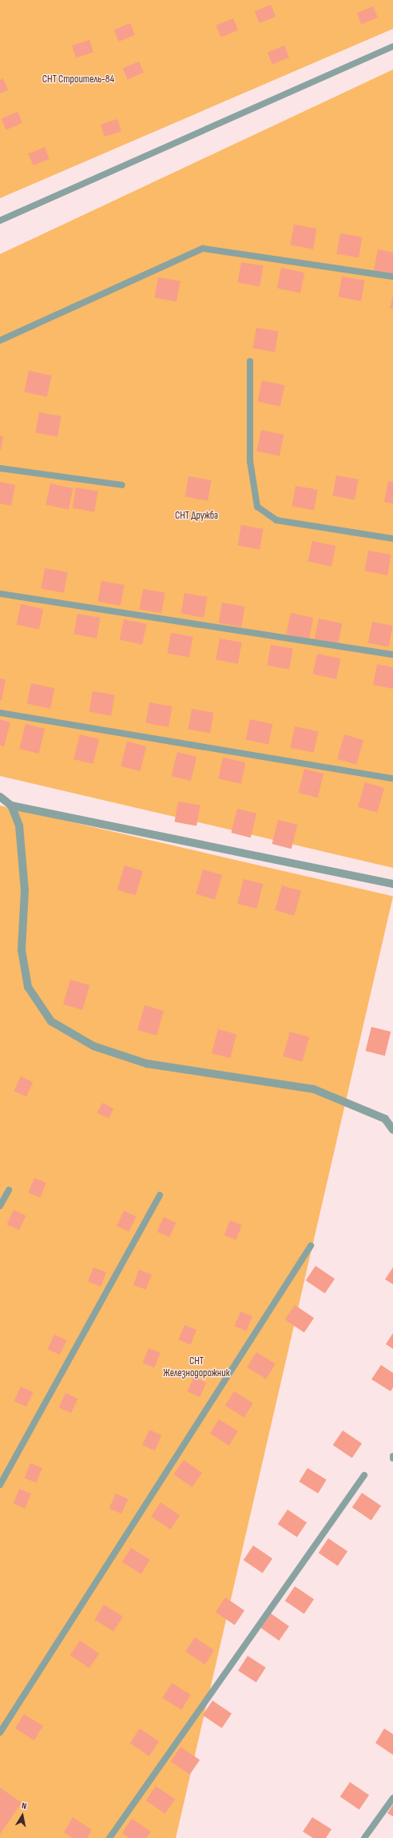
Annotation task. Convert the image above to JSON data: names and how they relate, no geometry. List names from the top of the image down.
{
  "parks": ["СНТ Строитель-84", "СНТ Дружба", "СНТ Железнодорожник"],
  "north": "top"
}
